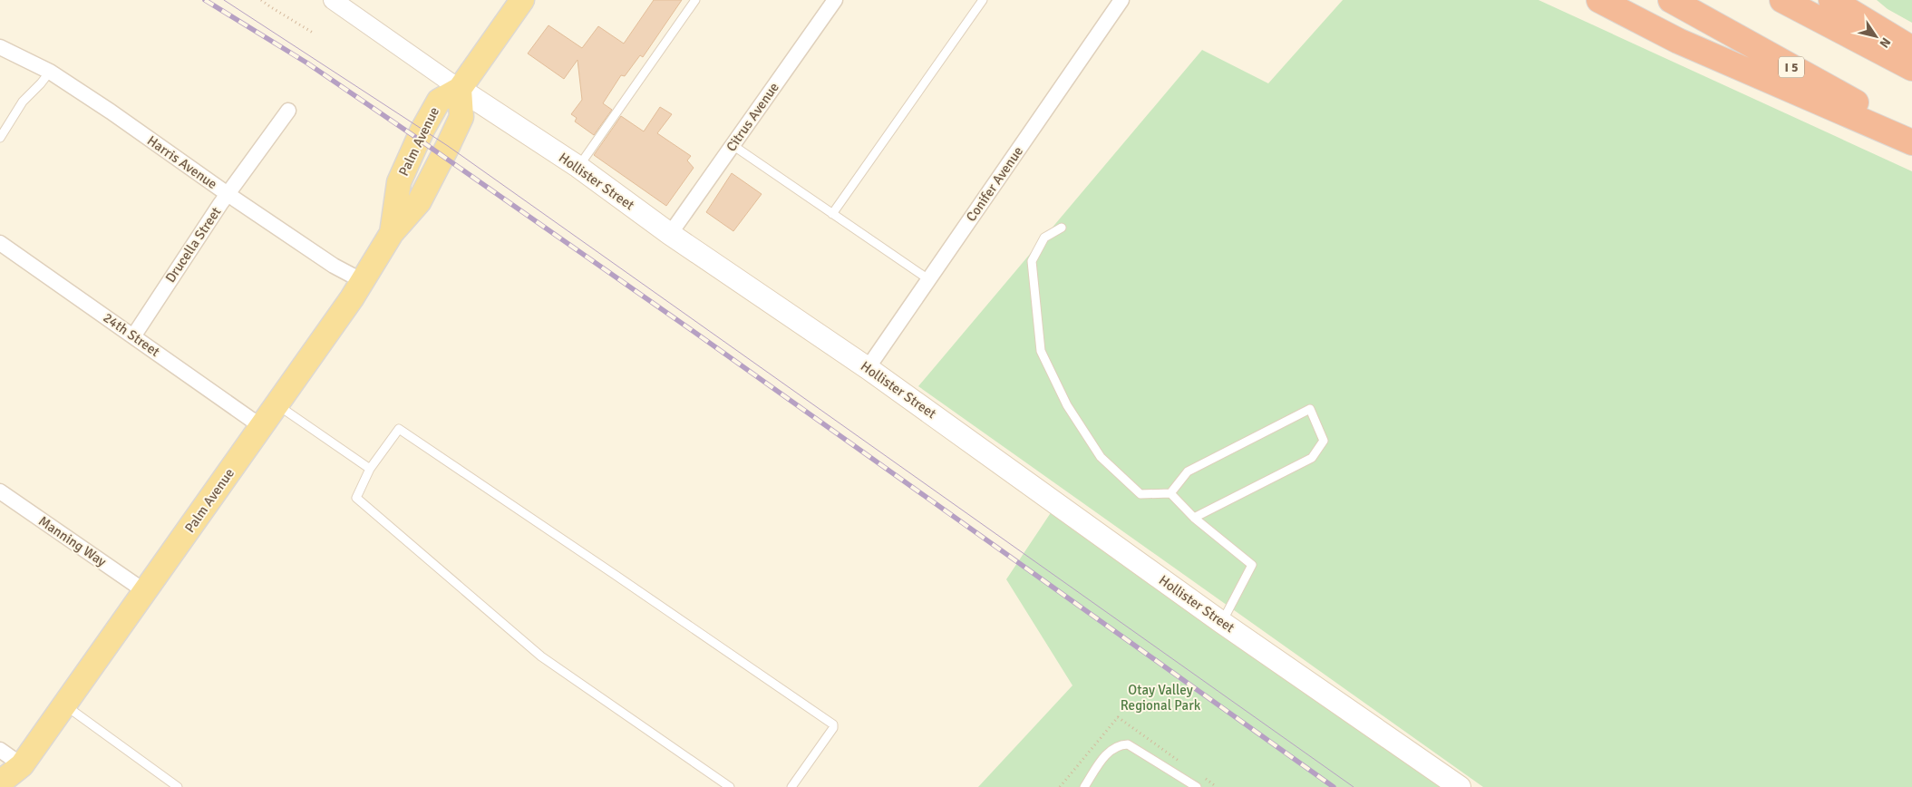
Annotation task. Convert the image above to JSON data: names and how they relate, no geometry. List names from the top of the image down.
{
  "streets": {
    "highway": ["I 5"],
    "main road": ["Palm Avenue", "Hollister Street"],
    "street": [
      "Citrus Avenue",
      "Harris Avenue",
      "Conifer Avenue",
      "Drucella Street",
      "24th Street",
      "Manning Way"
    ]
  },
  "crossings": [
    ["Citrus Avenue", "Hollister Street"],
    ["Palm Avenue", "Harris Avenue"],
    ["Palm Avenue", "Hollister Street"],
    ["Palm Avenue", "24th Street"],
    ["Palm Avenue", "Manning Way"],
    ["Harris Avenue", "Drucella Street"],
    ["Hollister Street", "Conifer Avenue"],
    ["Drucella Street", "24th Street"]
  ],
  "parks": ["Otay Valley Regional Park"],
  "north": "bottom right"
}
